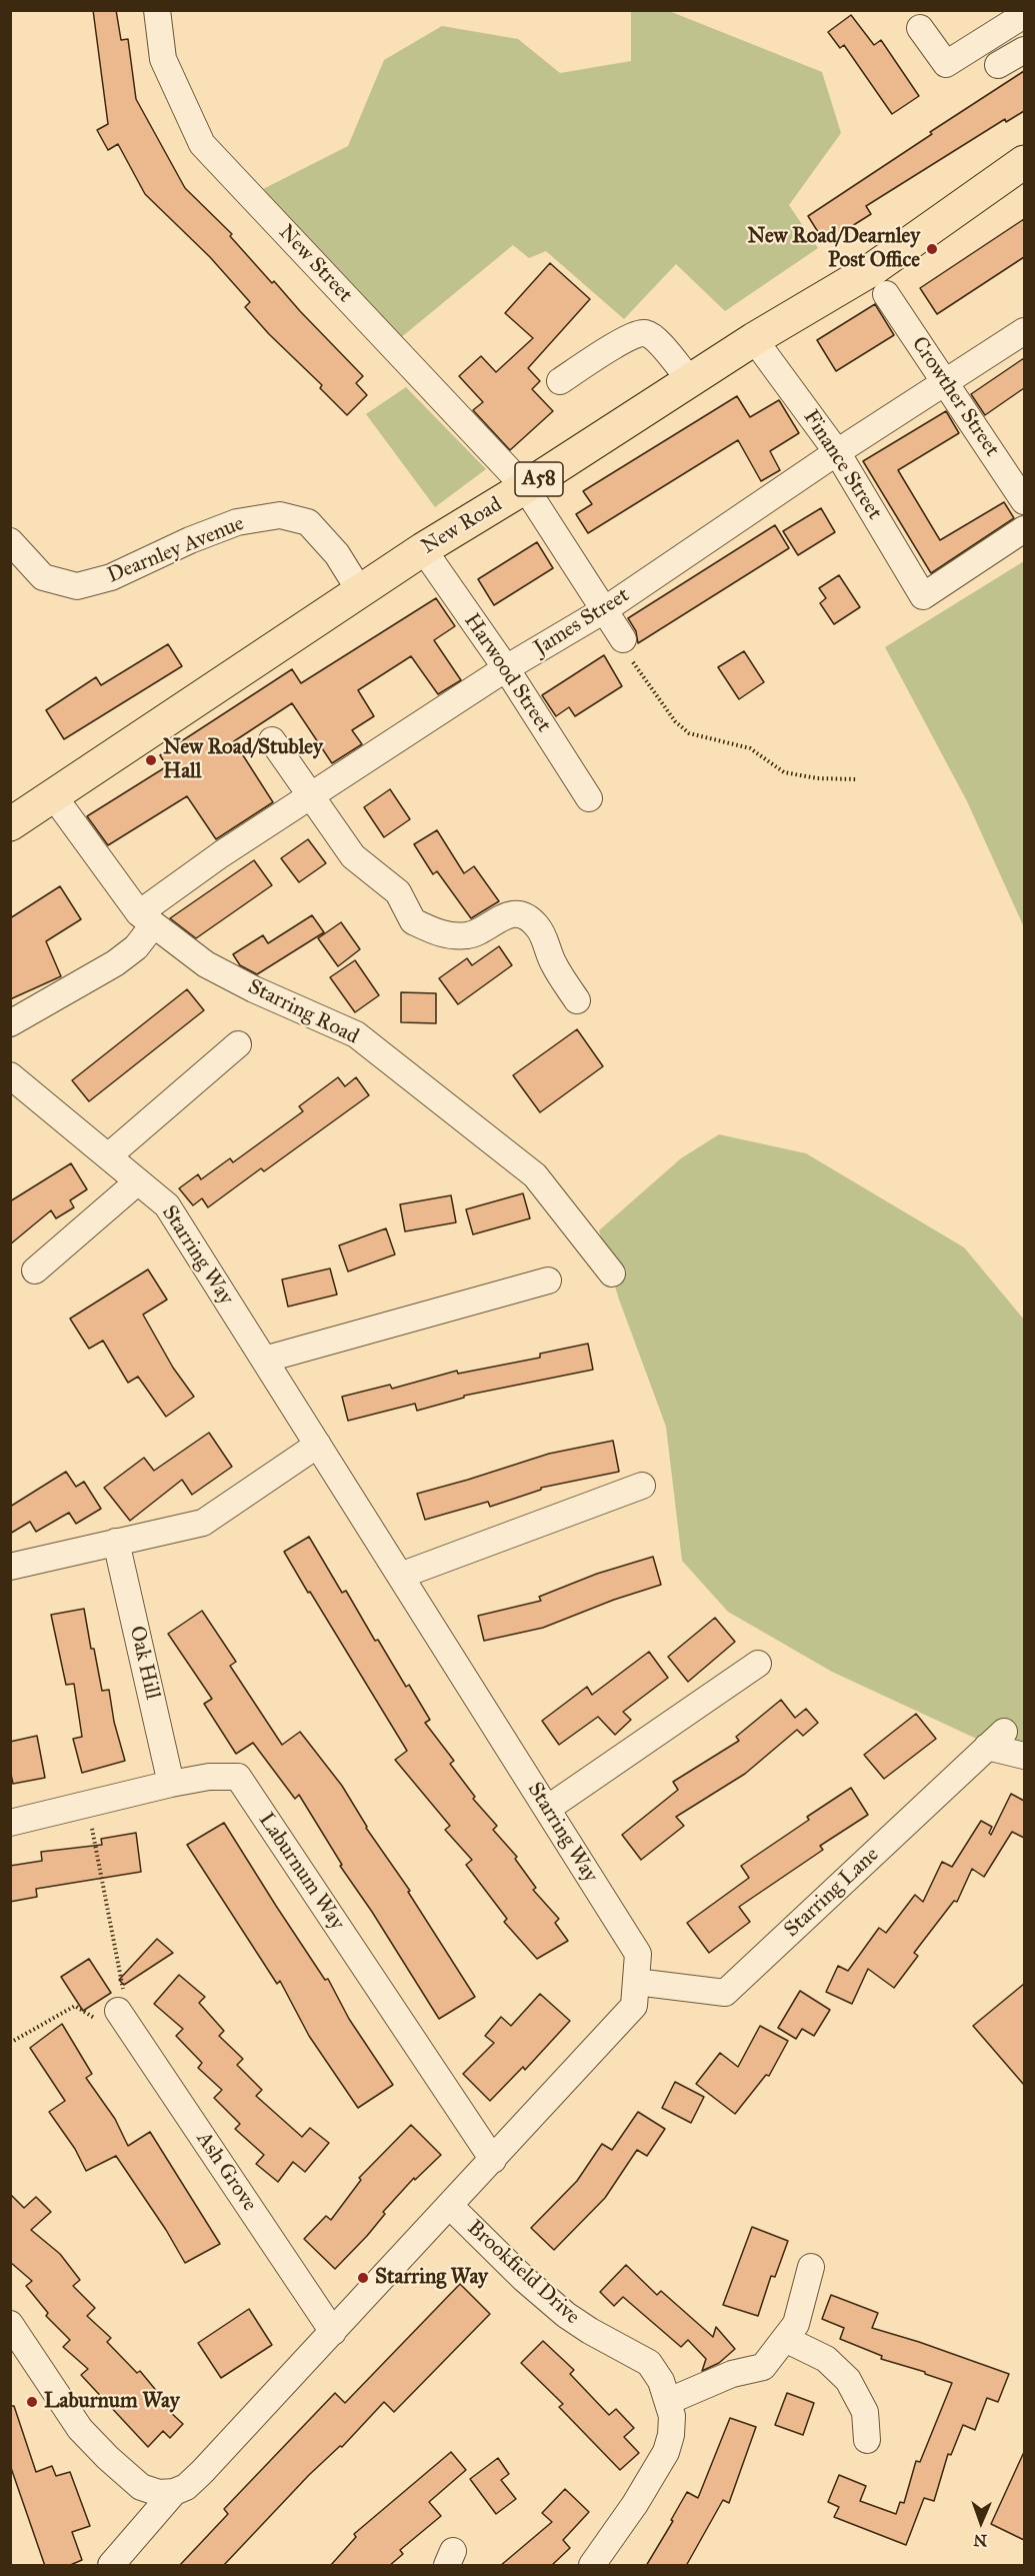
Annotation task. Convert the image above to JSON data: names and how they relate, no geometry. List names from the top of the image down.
{
  "streets": {
    "highway": ["A58", "New Road"],
    "street": [
      "New Street",
      "Crowther Street",
      "Finance Street",
      "Dearnley Avenue",
      "James Street",
      "Harwood Street",
      "Starring Road",
      "Starring Way",
      "Oak Hill",
      "Laburnum Way",
      "Starring Lane",
      "Ash Grove",
      "Brookfield Drive"
    ]
  },
  "crossings": [
    ["New Street", "New Road"],
    ["New Street", "James Street"],
    ["Crowther Street", "James Street"],
    ["Finance Street", "New Road"],
    ["Finance Street", "James Street"],
    ["A58", "New Road"],
    ["A58", "Starring Road"],
    ["New Road", "Dearnley Avenue"],
    ["New Road", "Harwood Street"],
    ["New Road", "Starring Road"],
    ["James Street", "Harwood Street"],
    ["James Street", "Starring Road"],
    ["Starring Way", "Laburnum Way"],
    ["Starring Way", "Starring Lane"],
    ["Starring Way", "Ash Grove"],
    ["Starring Way", "Brookfield Drive"],
    ["Oak Hill", "Laburnum Way"]
  ],
  "places": [
    "New Road/Dearnley Post Office",
    "New Road/Stubley Hall",
    "Starring Way",
    "Laburnum Way"
  ],
  "north": "bottom"
}
